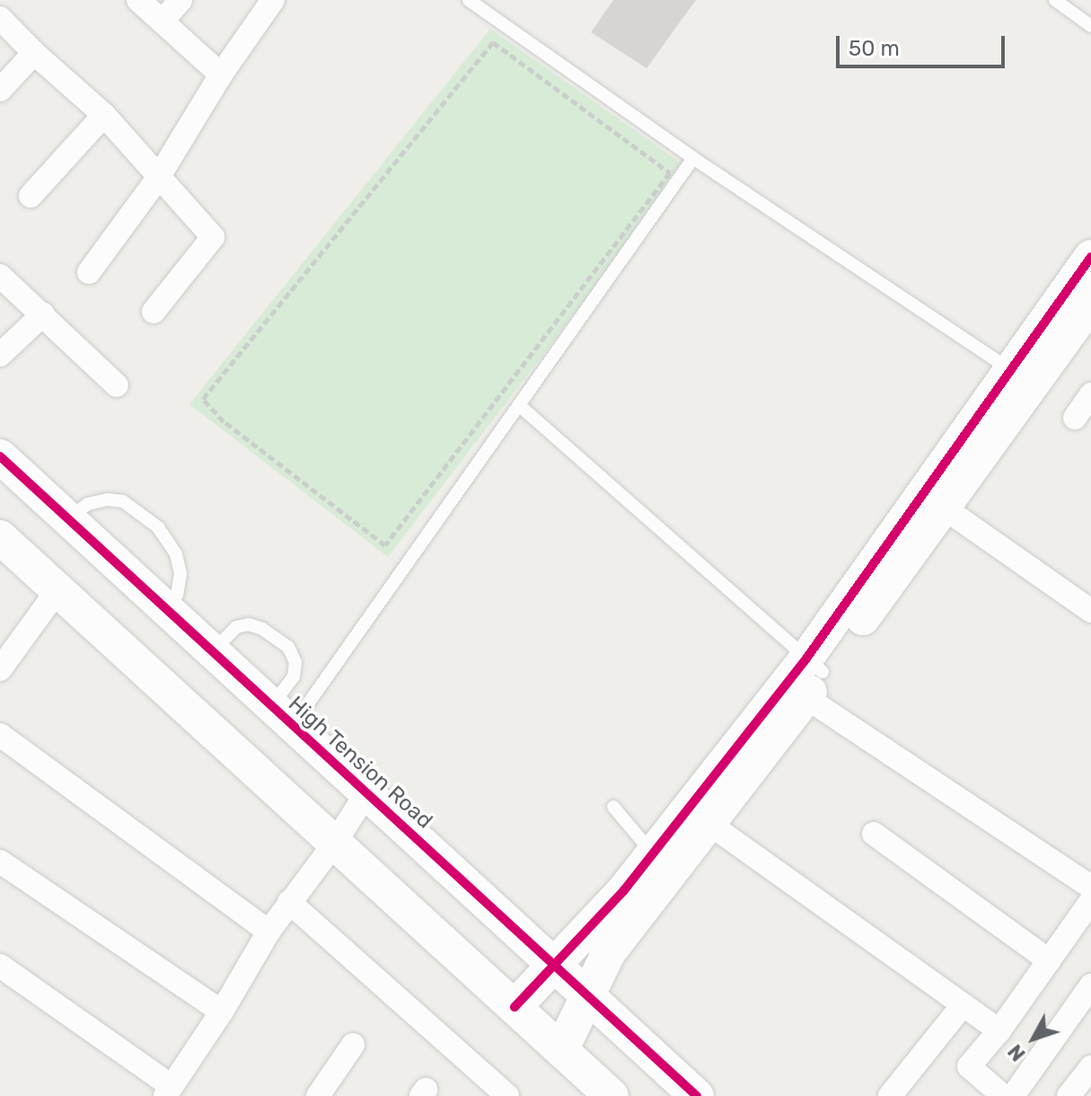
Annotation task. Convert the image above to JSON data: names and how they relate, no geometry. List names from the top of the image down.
{
  "streets": {
    "street": ["High Tension Road"]
  },
  "scale_bar": "50 m",
  "north": "bottom left"
}
